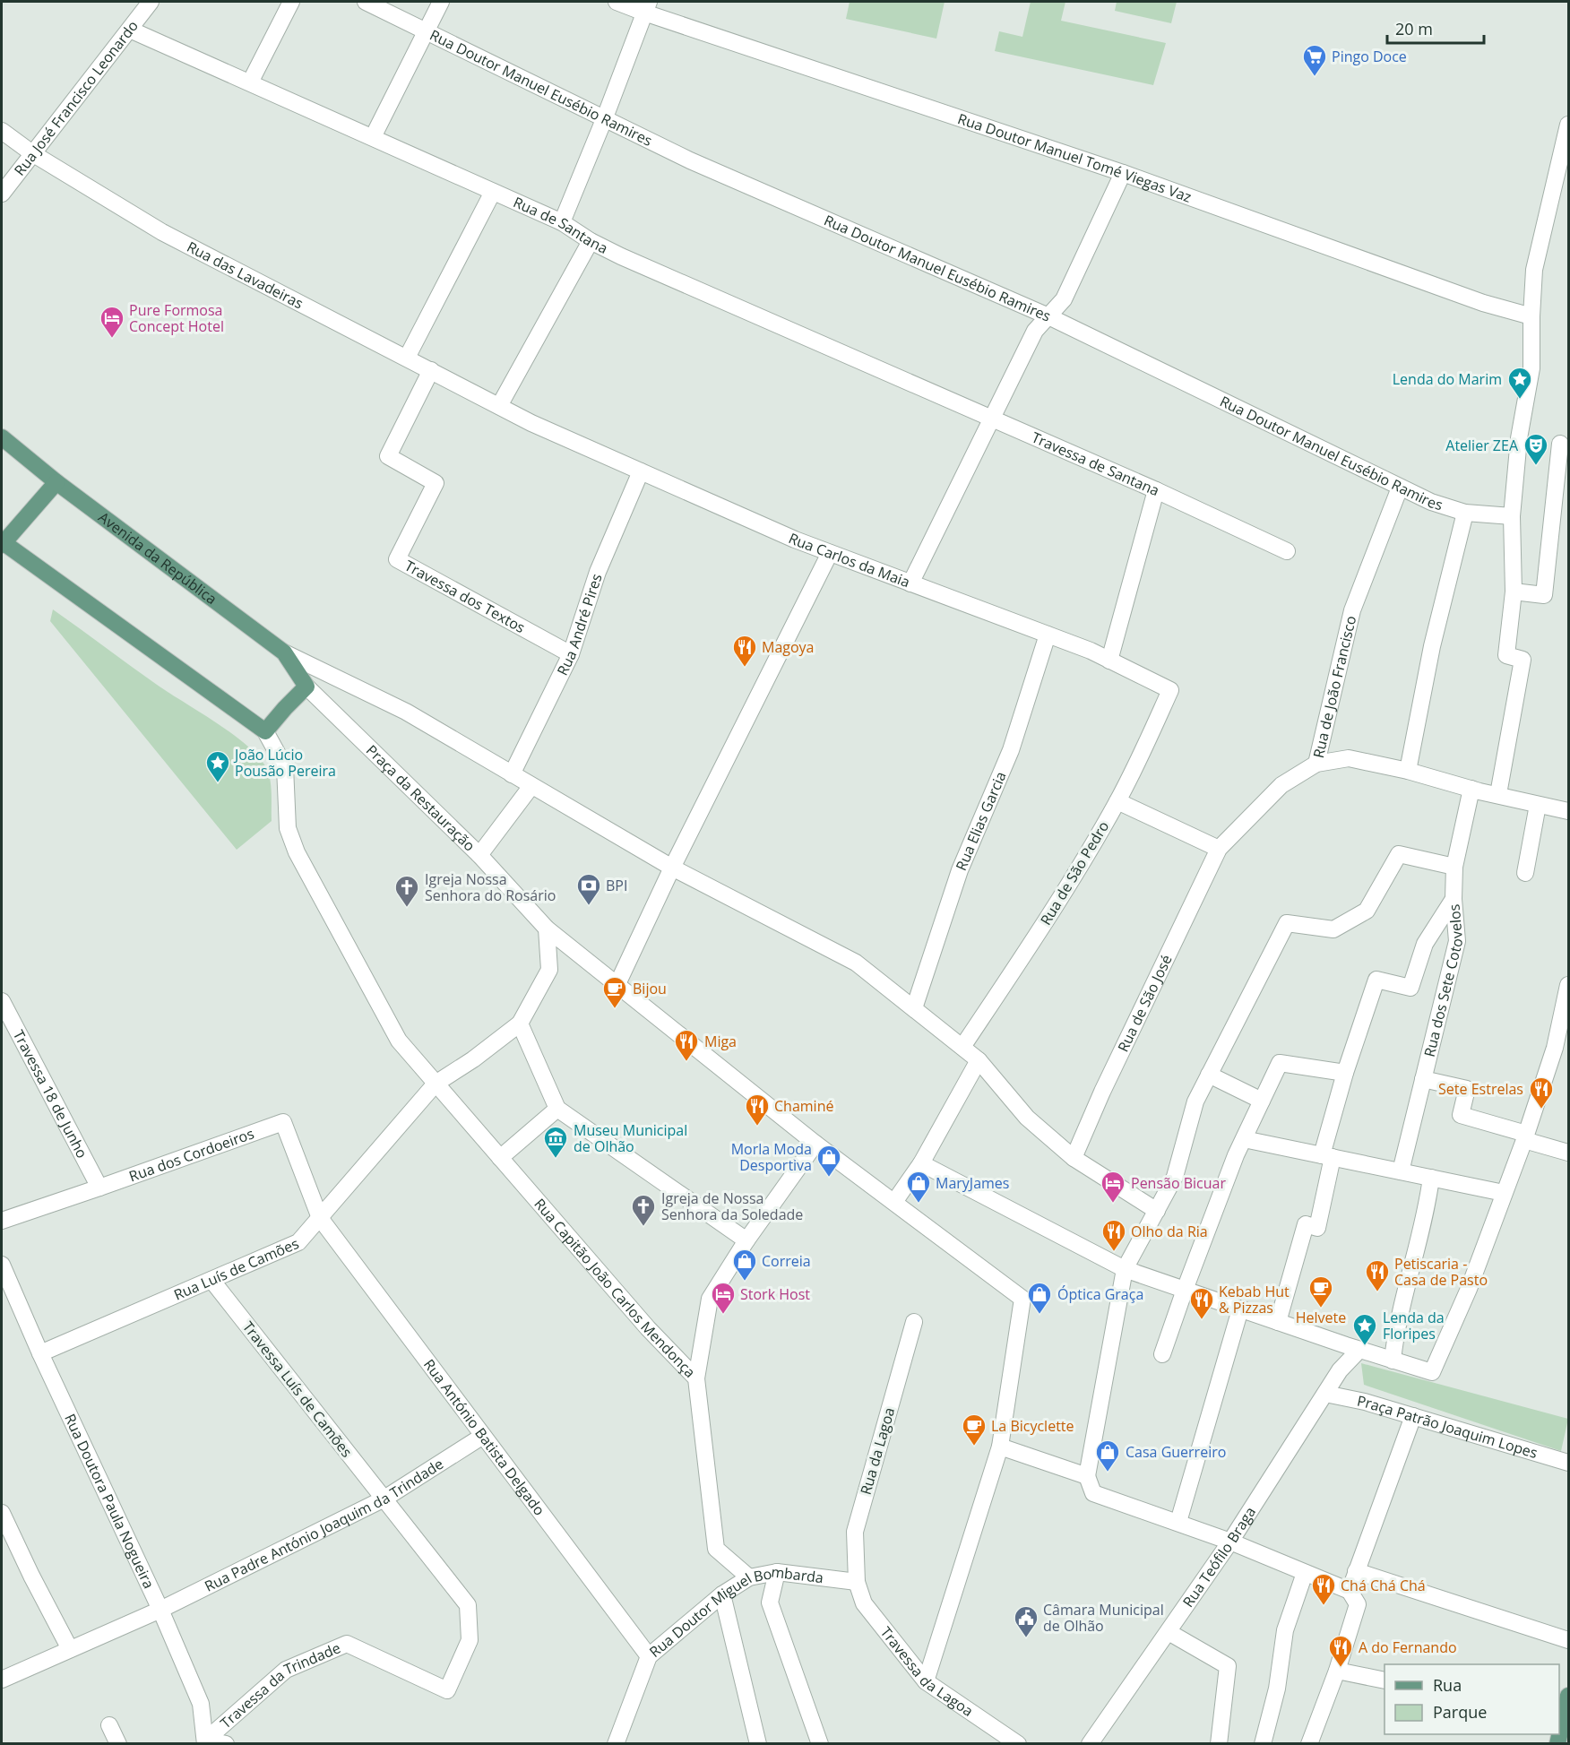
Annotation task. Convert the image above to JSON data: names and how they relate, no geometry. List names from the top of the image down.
{
  "streets": {
    "main road": ["Avenida da República"],
    "street": [
      "Rua Doutor Manuel Eusébio Ramires",
      "Rua José Francisco Leonardo",
      "Rua Doutor Manuel Tomé Viegas Vaz",
      "Rua de Santana",
      "Rua das Lavadeiras",
      "Travessa de Santana",
      "Rua Carlos da Maia",
      "Travessa dos Textos",
      "Rua André Pires",
      "Rua de João Francisco",
      "Praça da Restauração",
      "Rua Elias Garcia",
      "Rua de São Pedro",
      "Rua dos Sete Cotovelos",
      "Rua de São José",
      "Travessa 18 de Junho",
      "Rua dos Cordoeiros",
      "Rua Luís de Camões",
      "Rua Capitão João Carlos Mendonça",
      "Travessa Luís de Camões",
      "Praça Patrão Joaquim Lopes",
      "Rua António Batista Delgado",
      "Rua da Lagoa",
      "Rua Doutora Paula Nogueira",
      "Rua Padre António Joaquim da Trindade",
      "Rua Teófilo Braga",
      "Rua Doutor Miguel Bombarda",
      "Travessa da Lagoa",
      "Travessa da Trindade"
    ]
  },
  "crossings": [
    ["Rua Doutor Manuel Eusébio Ramires", "Rua de João Francisco"],
    ["Rua José Francisco Leonardo", "Rua de Santana"],
    ["Rua José Francisco Leonardo", "Rua das Lavadeiras"],
    ["Rua de Santana", "Travessa de Santana"],
    ["Rua das Lavadeiras", "Rua Carlos da Maia"],
    ["Rua das Lavadeiras", "Travessa dos Textos"],
    ["Travessa de Santana", "Rua Carlos da Maia"],
    ["Avenida da República", "Praça da Restauração"],
    ["Rua Carlos da Maia", "Rua André Pires"],
    ["Rua Carlos da Maia", "Rua Elias Garcia"],
    ["Rua Carlos da Maia", "Rua de São Pedro"],
    ["Travessa dos Textos", "Rua André Pires"],
    ["Rua de João Francisco", "Rua de São José"],
    ["Travessa 18 de Junho", "Rua dos Cordoeiros"],
    ["Rua dos Cordoeiros", "Rua Luís de Camões"],
    ["Rua dos Cordoeiros", "Rua António Batista Delgado"],
    ["Rua Luís de Camões", "Travessa Luís de Camões"],
    ["Rua Luís de Camões", "Rua António Batista Delgado"],
    ["Rua Luís de Camões", "Rua Doutora Paula Nogueira"],
    ["Rua Capitão João Carlos Mendonça", "Rua Doutor Miguel Bombarda"],
    ["Travessa Luís de Camões", "Rua Padre António Joaquim da Trindade"],
    ["Travessa Luís de Camões", "Travessa da Trindade"],
    ["Praça Patrão Joaquim Lopes", "Rua Teófilo Braga"],
    ["Rua António Batista Delgado", "Rua Padre António Joaquim da Trindade"],
    ["Rua António Batista Delgado", "Rua Doutor Miguel Bombarda"],
    ["Rua da Lagoa", "Rua Doutor Miguel Bombarda"],
    ["Rua da Lagoa", "Travessa da Lagoa"],
    ["Rua Doutora Paula Nogueira", "Rua Padre António Joaquim da Trindade"],
    ["Rua Doutora Paula Nogueira", "Travessa da Trindade"],
    ["Rua Padre António Joaquim da Trindade", "Travessa da Trindade"],
    ["Rua Doutor Miguel Bombarda", "Travessa da Lagoa"]
  ],
  "places": {
    "supermarket": ["Pingo Doce"],
    "hotel": ["Pure Formosa Concept Hotel", "Pensão Bicuar", "Stork Host"],
    "place": ["Lenda do Marim", "João Lúcio Pousão Pereira", "Lenda da Floripes"],
    "theatre": ["Atelier ZEA"],
    "restaurant": [
      "Magoya",
      "Miga",
      "Sete Estrelas",
      "Chaminé",
      "Olho da Ria",
      "Petiscaria - Casa de Pasto",
      "Kebab Hut & Pizzas",
      "Chá Chá Chá",
      "A do Fernando"
    ],
    "bank": ["BPI"],
    "church": ["Igreja Nossa Senhora do Rosário", "Igreja de Nossa Senhora da Soledade"],
    "cafe": ["Bijou", "Helvete", "La Bicyclette"],
    "museum": ["Museu Municipal de Olhão"],
    "shop": [
      "Morla Moda Desportiva",
      "MaryJames",
      "Correia",
      "Óptica Graça",
      "Casa Guerreiro"
    ],
    "public building": ["Câmara Municipal de Olhão"]
  },
  "legend": ["Rua", "Parque"],
  "scale_bar": "20 m"
}
